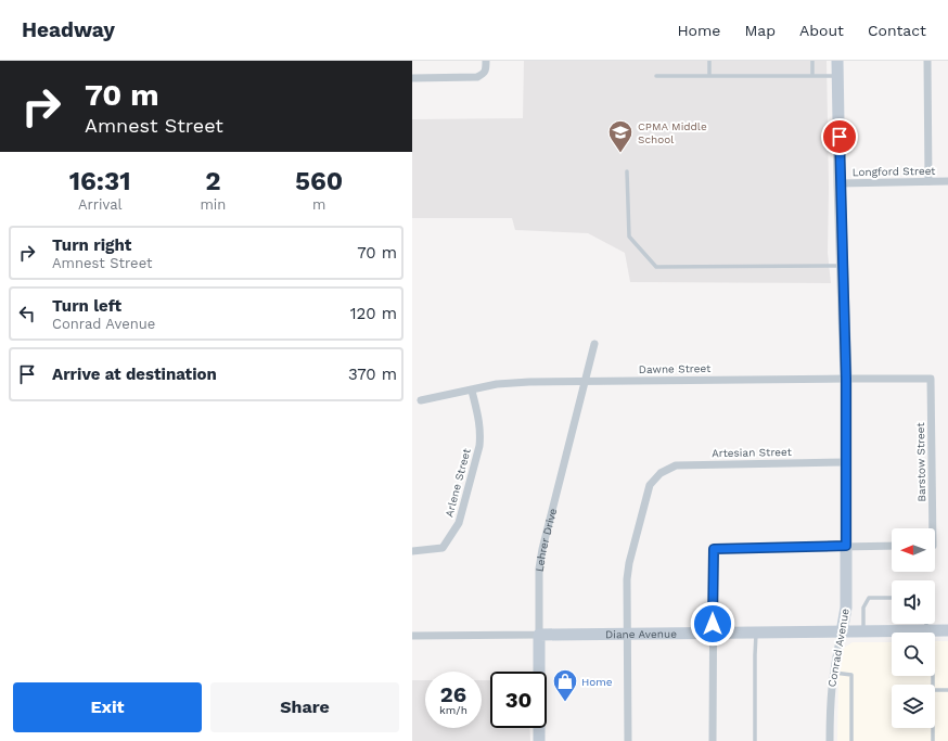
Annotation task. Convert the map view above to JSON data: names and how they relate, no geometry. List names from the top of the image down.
{
  "streets": {
    "street": [
      "Longford Street",
      "Dawne Street",
      "Artesian Street",
      "Barstow Street",
      "Arlene Street",
      "Lehrer Drive",
      "Diane Avenue",
      "Conrad Avenue"
    ]
  },
  "crossings": [
    ["Longford Street", "Conrad Avenue"],
    ["Dawne Street", "Barstow Street"],
    ["Dawne Street", "Arlene Street"],
    ["Dawne Street", "Lehrer Drive"],
    ["Dawne Street", "Conrad Avenue"],
    ["Artesian Street", "Diane Avenue"],
    ["Artesian Street", "Conrad Avenue"],
    ["Lehrer Drive", "Diane Avenue"],
    ["Diane Avenue", "Conrad Avenue"]
  ],
  "places": {
    "school or university": ["CPMA Middle School"],
    "shop": ["Home"]
  },
  "north": "left",
  "page": {
    "header": "Headway",
    "nav": [
      "Home",
      "Map",
      "About",
      "Contact"
    ],
    "turn": ["70 m", "Amnest Street"],
    "eta": [
      "16:31",
      "Arrival",
      "2",
      "min",
      "560",
      "m"
    ],
    "list": [
      {
        "name": "Turn right",
        "note": "Amnest Street",
        "value": "70 m"
      },
      {
        "name": "Turn left",
        "note": "Conrad Avenue",
        "value": "120 m"
      },
      {
        "name": "Arrive at destination",
        "value": "370 m"
      }
    ],
    "speed": "26 km/h",
    "limit": "30",
    "buttons": ["Exit", "Share"]
  }
}
